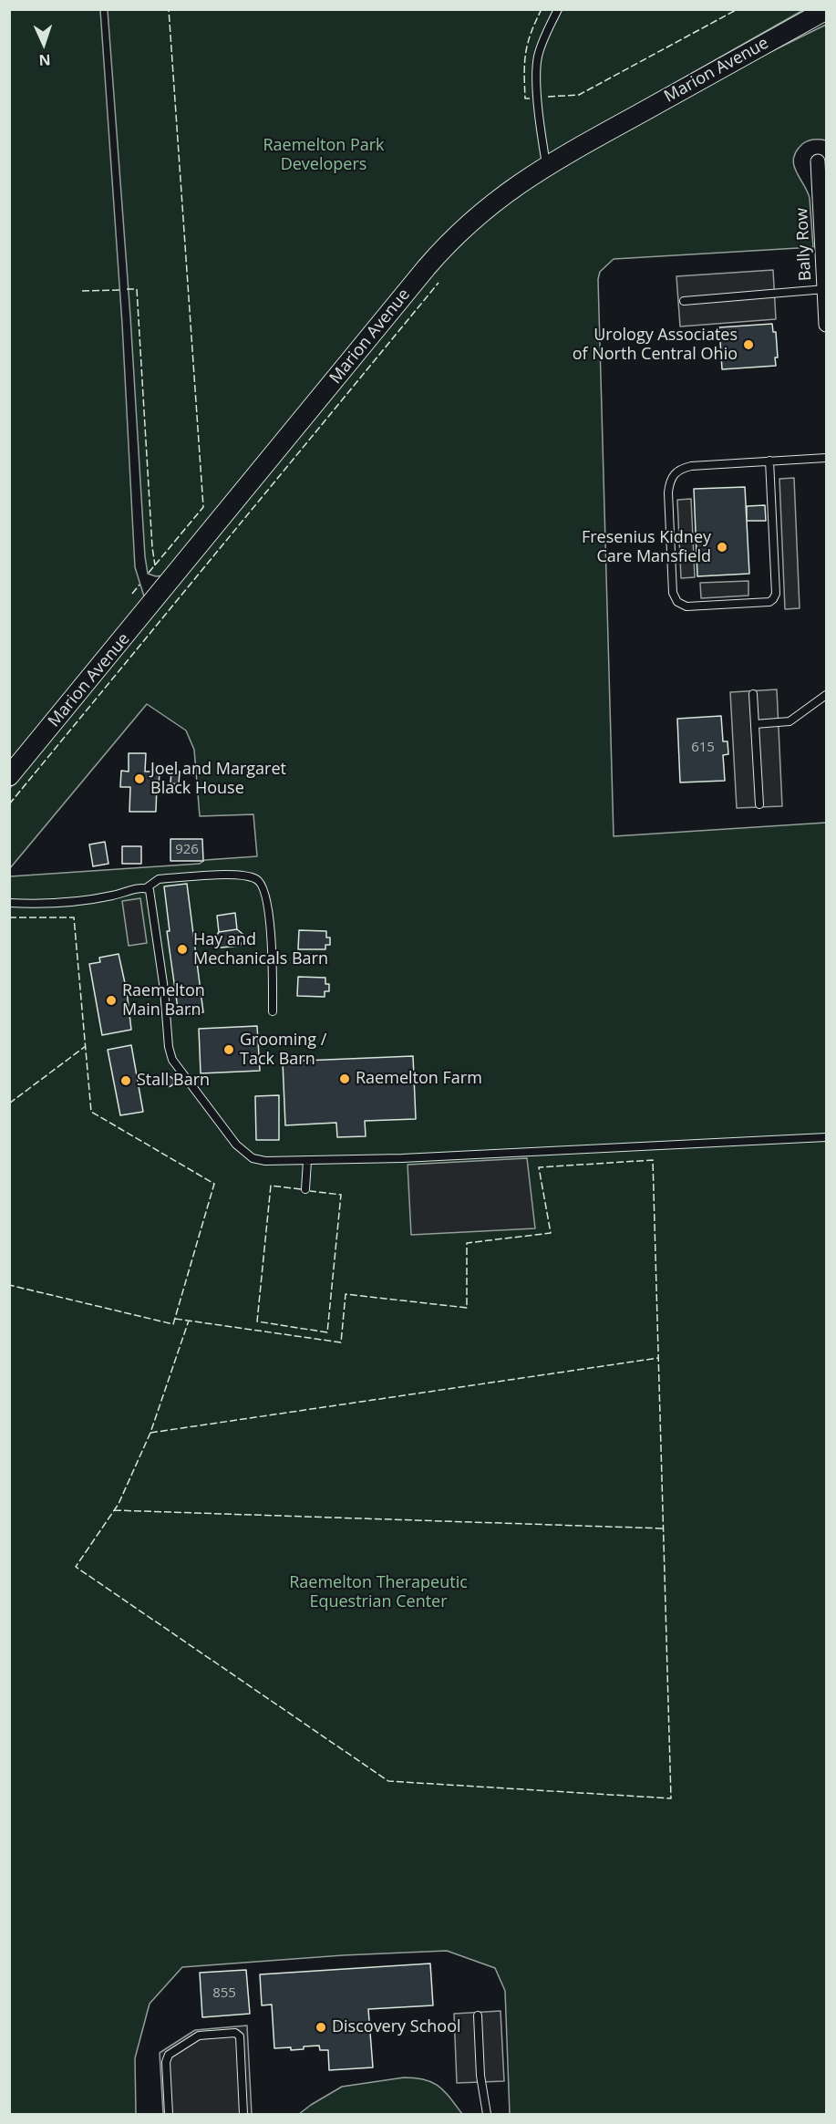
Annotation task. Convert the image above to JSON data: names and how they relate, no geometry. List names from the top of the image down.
{
  "streets": {
    "street": ["Marion Avenue", "Bally Row"]
  },
  "parks": ["Raemelton Park Developers", "Raemelton Therapeutic Equestrian Center"],
  "places": [
    "Urology Associates of North Central Ohio",
    "Fresenius Kidney Care Mansfield",
    "Joel and Margaret Black House",
    "Hay and Mechanicals Barn",
    "Raemelton Main Barn",
    "Grooming / Tack Barn",
    "Raemelton Farm",
    "Stall Barn",
    "Discovery School"
  ],
  "house_numbers": ["615", "926", "855"],
  "north": "bottom"
}
